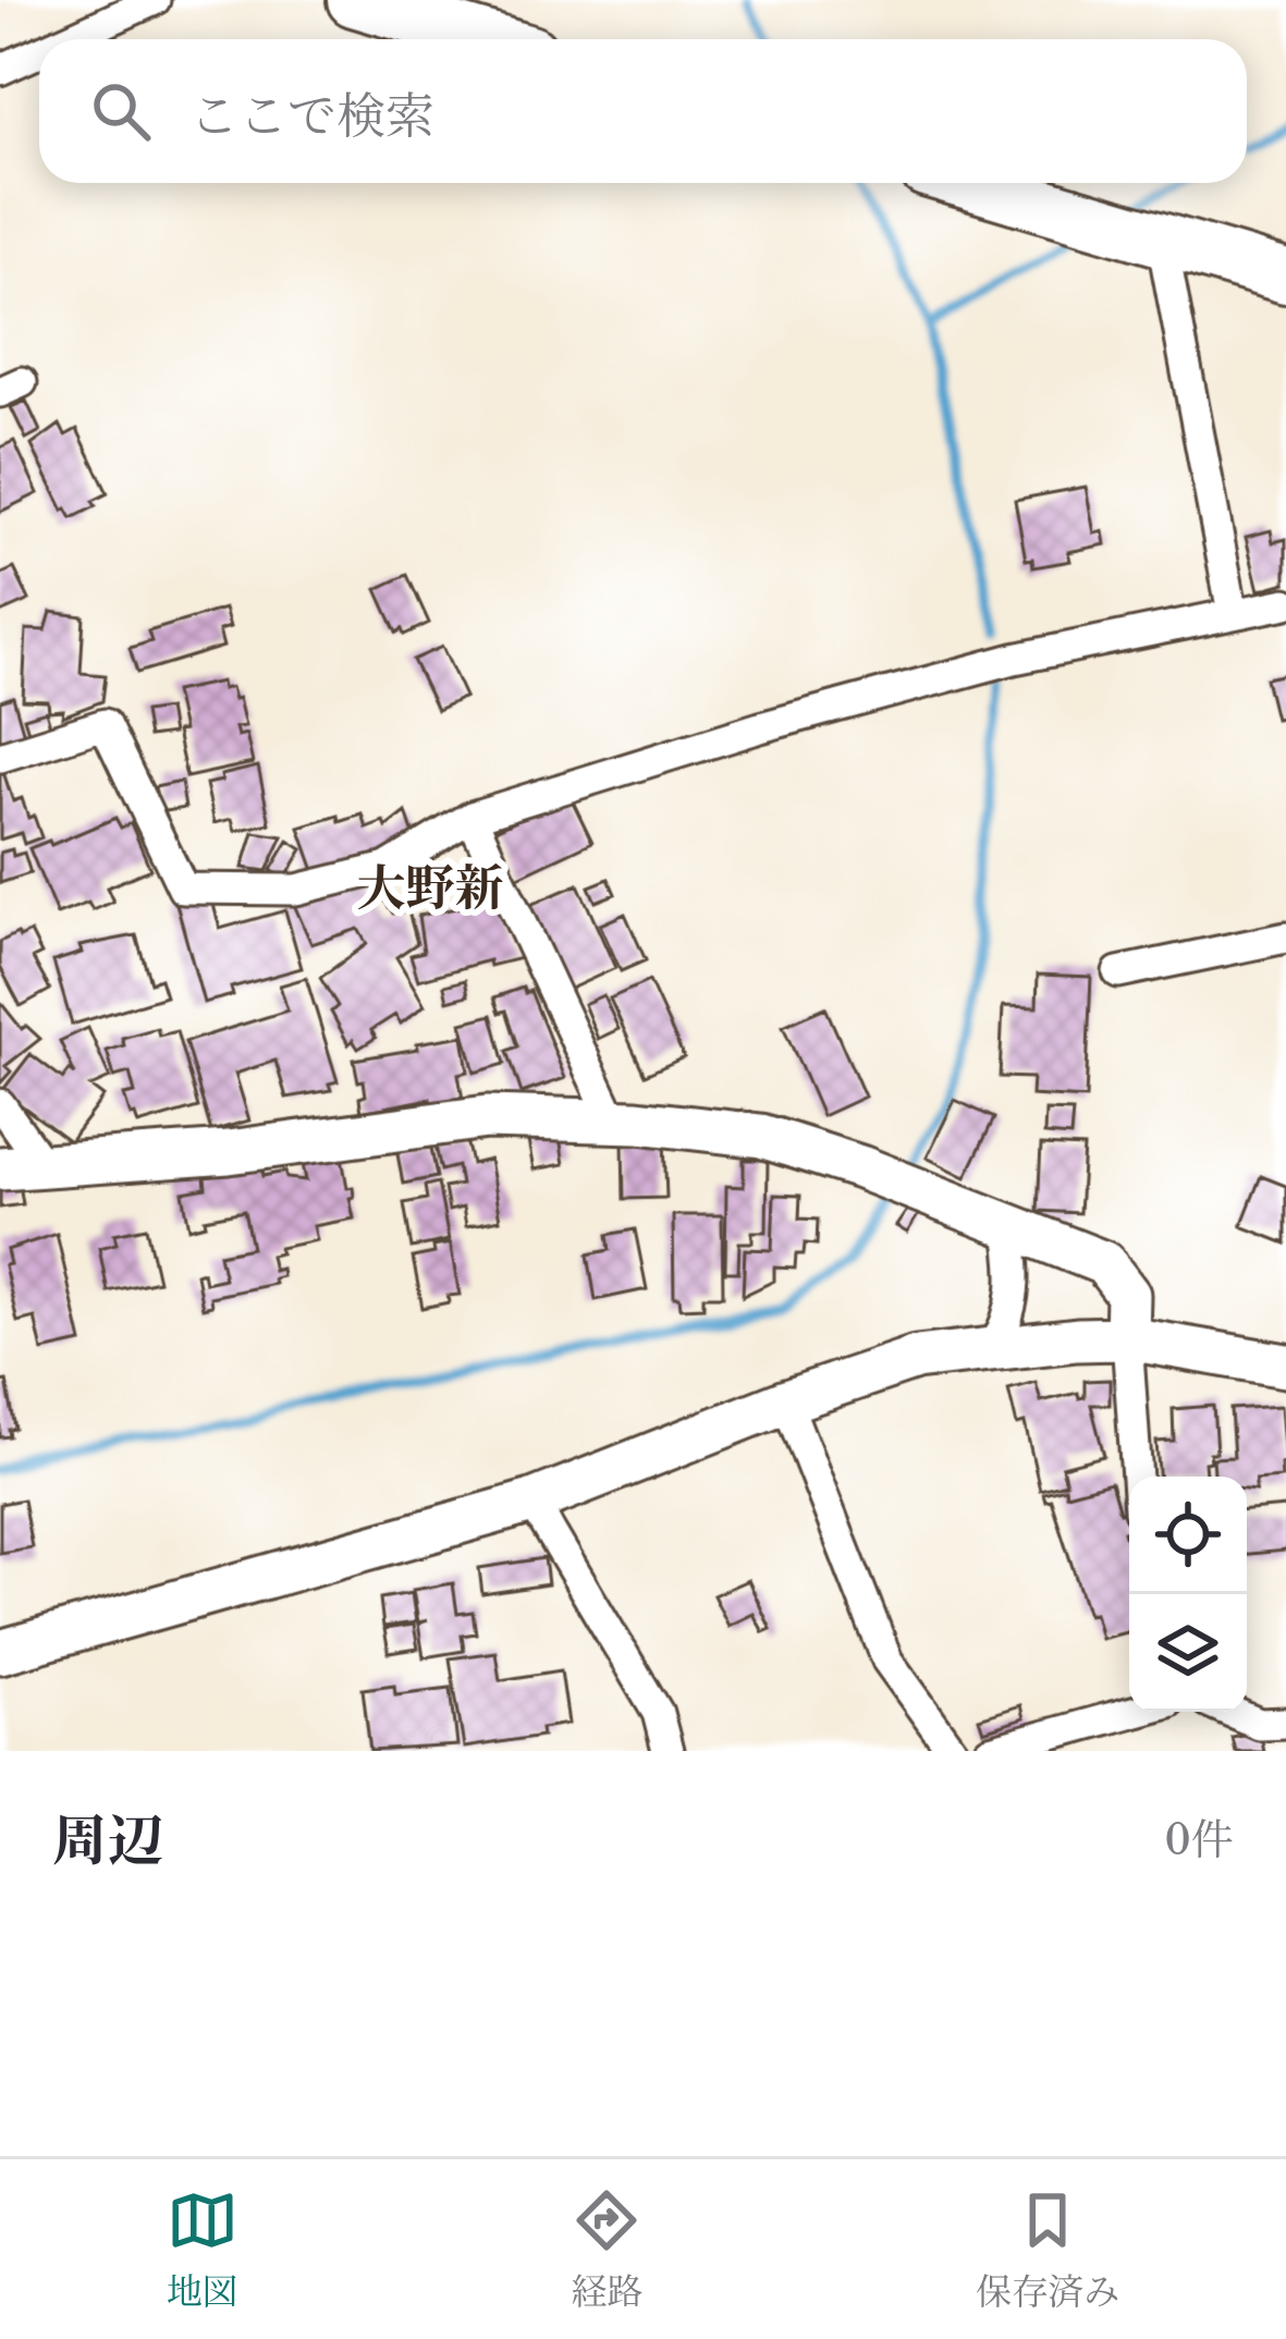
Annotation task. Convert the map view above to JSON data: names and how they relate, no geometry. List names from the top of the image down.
{
  "districts": ["大野新"],
  "page": {
    "search": "ここで検索",
    "heading": ["周辺", "0件"],
    "nav": ["地図", "経路", "保存済み"]
  }
}
